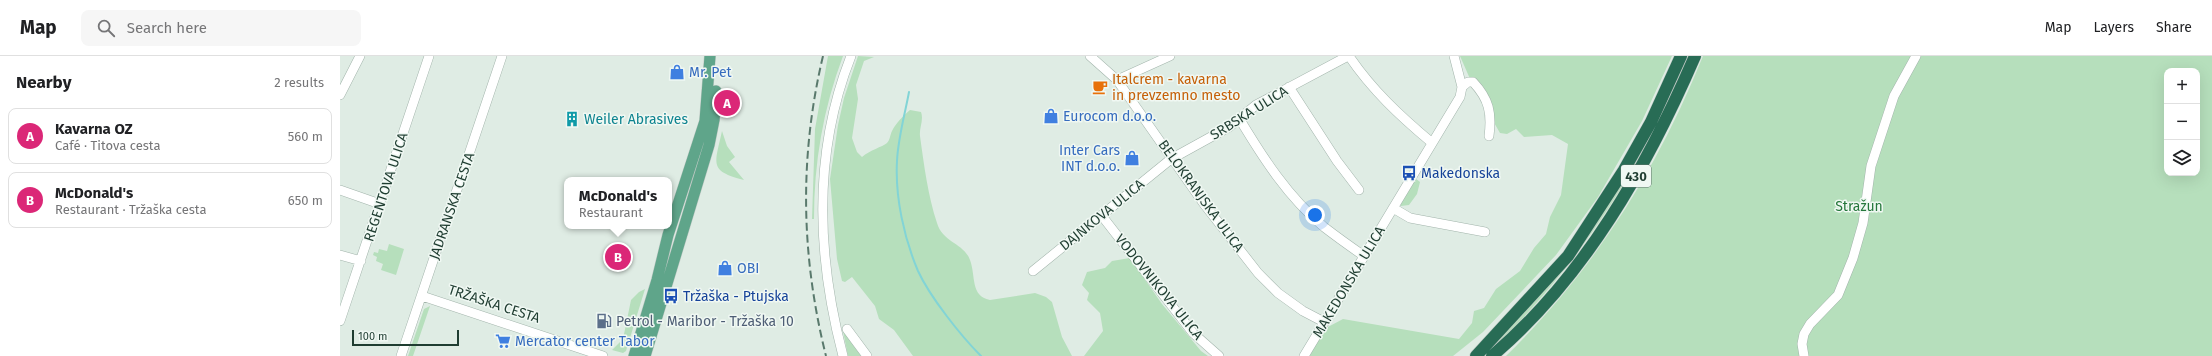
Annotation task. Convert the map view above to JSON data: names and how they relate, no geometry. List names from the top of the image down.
{
  "streets": {
    "highway": ["430"],
    "street": [
      "SRBSKA ULICA",
      "REGENTOVA ULICA",
      "BELOKRANJSKA ULICA",
      "JADRANSKA CESTA",
      "DAJNKOVA ULICA",
      "MAKEDONSKA ULICA",
      "VODOVNIKOVA ULICA",
      "TRŽAŠKA CESTA"
    ]
  },
  "crossings": [
    ["SRBSKA ULICA", "BELOKRANJSKA ULICA"],
    ["SRBSKA ULICA", "DAJNKOVA ULICA"],
    ["BELOKRANJSKA ULICA", "DAJNKOVA ULICA"],
    ["BELOKRANJSKA ULICA", "MAKEDONSKA ULICA"],
    ["JADRANSKA CESTA", "TRŽAŠKA CESTA"],
    ["DAJNKOVA ULICA", "VODOVNIKOVA ULICA"]
  ],
  "parks": ["Stražun"],
  "places": {
    "shop": [
      "Mr. Pet",
      "Eurocom d.o.o.",
      "Inter Cars INT d.o.o.",
      "OBI"
    ],
    "cafe": ["Italcrem - kavarna in prevzemno mesto"],
    "building": ["Weiler Abrasives"],
    "bus stop": ["Makedonska", "Tržaška - Ptujska"],
    "fuel station": ["Petrol - Maribor - Tržaška 10"],
    "supermarket": ["Mercator center Tabor"]
  },
  "scale_bar": "100 m",
  "page": {
    "header": "Map",
    "search": "Search here",
    "nav": ["Map", "Layers", "Share"],
    "heading": ["Nearby", "2 results"],
    "map_buttons": ["+", "−"],
    "pins": ["A", "B"],
    "list": [
      {
        "mark": "A",
        "name": "Kavarna OZ",
        "note": "Café · Titova cesta",
        "value": "560 m"
      },
      {
        "mark": "B",
        "name": "McDonald's",
        "note": "Restaurant · Tržaška cesta",
        "value": "650 m"
      }
    ],
    "popup": ["McDonald's", "Restaurant"],
    "scale": "100 m"
  }
}
